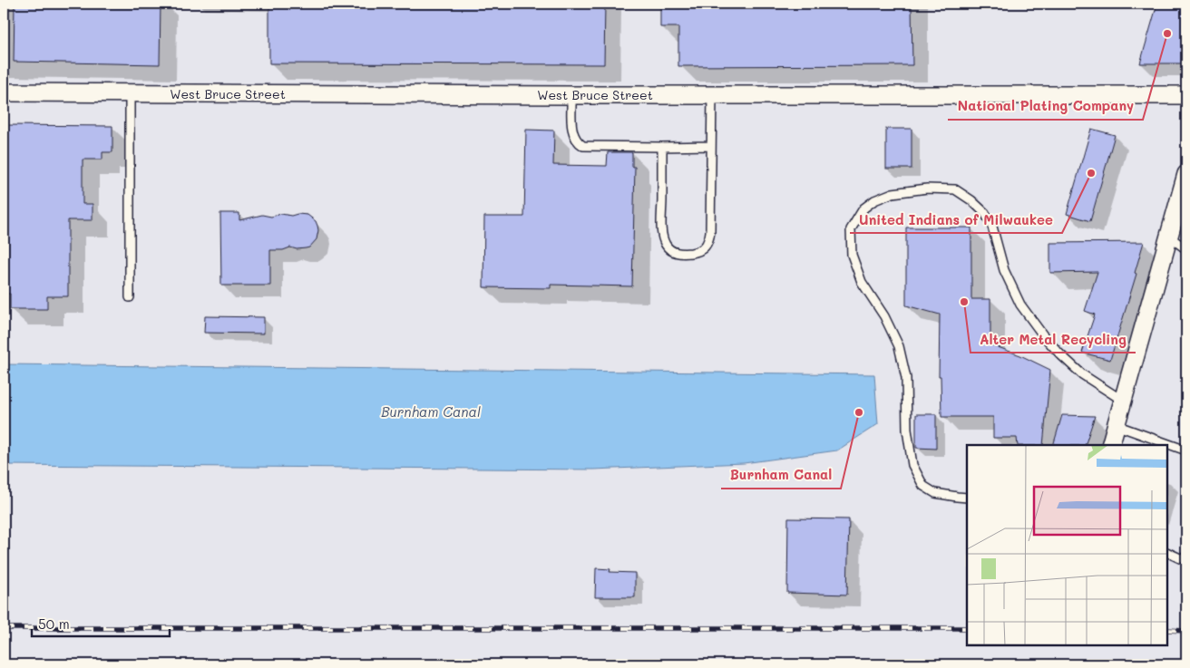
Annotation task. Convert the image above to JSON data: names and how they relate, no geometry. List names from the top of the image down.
{
  "streets": {
    "street": ["West Bruce Street"]
  },
  "water": ["Burnham Canal"],
  "places": [
    "National Plating Company",
    "United Indians of Milwaukee",
    "Alter Metal Recycling",
    "Burnham Canal"
  ],
  "scale_bar": "50 m"
}
